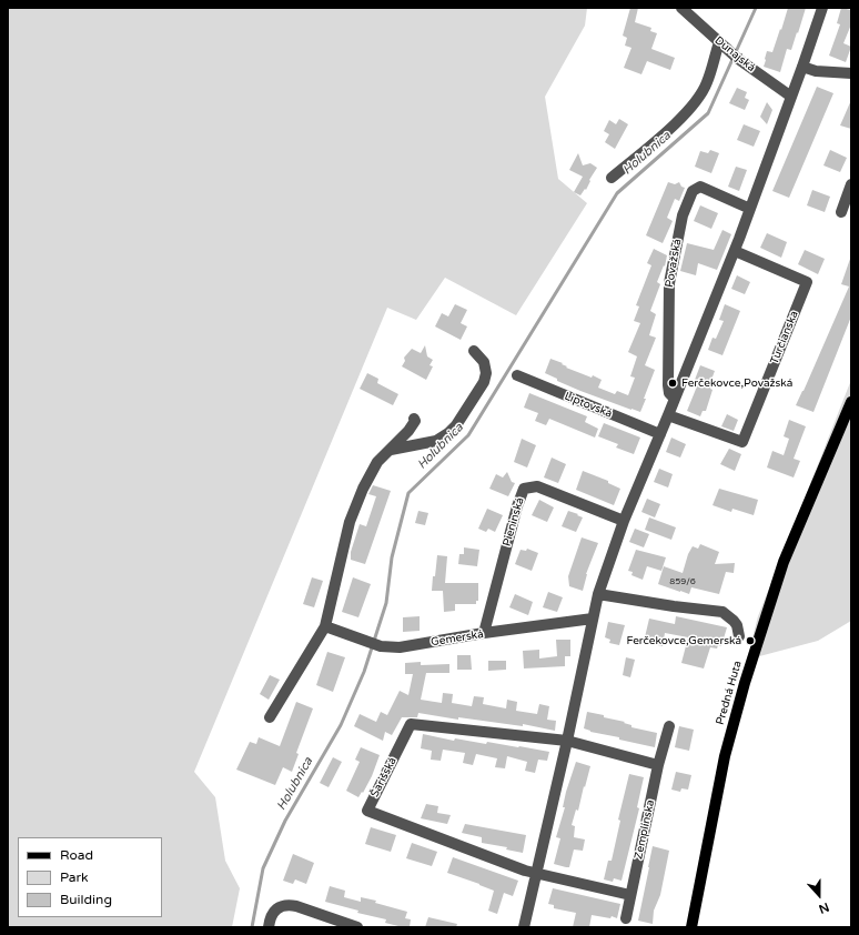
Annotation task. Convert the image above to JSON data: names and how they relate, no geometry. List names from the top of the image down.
{
  "streets": {
    "main road": ["Predná Huta"],
    "street": [
      "Dunajská",
      "Považská",
      "Turčianska",
      "Liptovská",
      "Pieninská",
      "Gemerská",
      "Šarišská",
      "Zemplínska"
    ]
  },
  "crossings": [
    ["Pieninská", "Gemerská"]
  ],
  "water": ["Holubnica"],
  "places": ["Ferčekovce,Považská", "Ferčekovce,Gemerská"],
  "house_numbers": ["859/6"],
  "legend": ["Road", "Park", "Building"],
  "north": "bottom"
}
